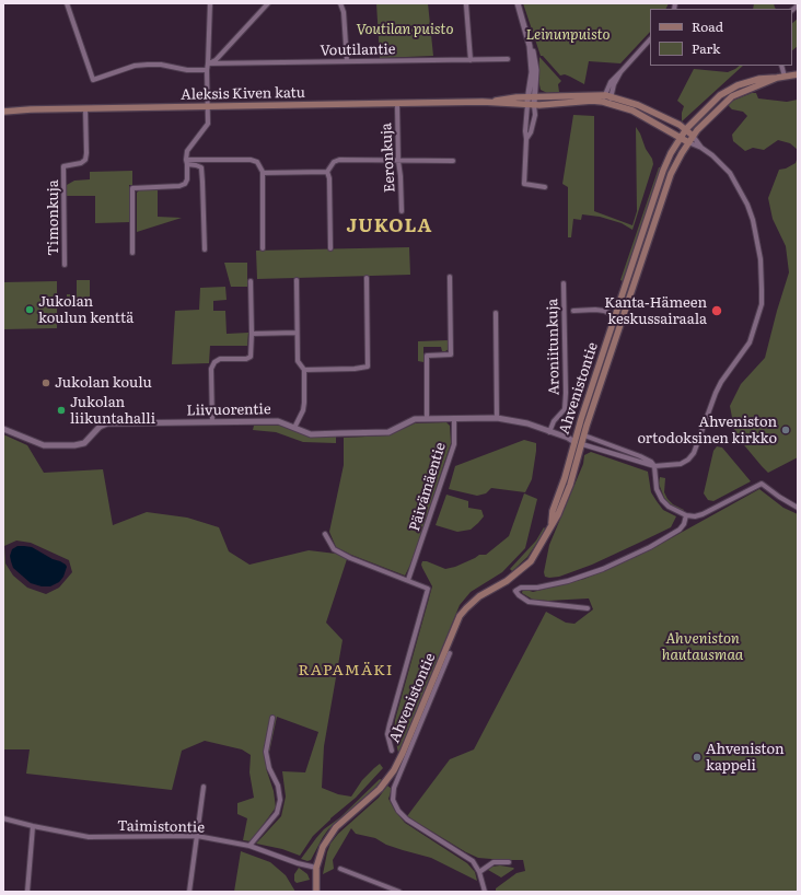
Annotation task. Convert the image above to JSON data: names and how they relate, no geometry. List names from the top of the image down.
{
  "streets": {
    "main road": ["Aleksis Kiven katu", "Ahvenistontie"],
    "street": [
      "Voutilantie",
      "Eeronkuja",
      "Timonkuja",
      "Aroniitunkuja",
      "Liivuorentie",
      "Päivämäentie",
      "Taimistontie"
    ]
  },
  "crossings": [
    ["Aleksis Kiven katu", "Eeronkuja"],
    ["Aleksis Kiven katu", "Timonkuja"],
    ["Aleksis Kiven katu", "Ahvenistontie"],
    ["Aroniitunkuja", "Liivuorentie"],
    ["Ahvenistontie", "Liivuorentie"],
    ["Ahvenistontie", "Taimistontie"],
    ["Liivuorentie", "Päivämäentie"]
  ],
  "districts": ["JUKOLA", "RAPAMÄKI"],
  "parks": ["Voutilan puisto", "Leinunpuisto", "Ahveniston hautausmaa"],
  "places": [
    "Jukolan koulun kenttä",
    "Kanta-Hämeen keskussairaala",
    "Jukolan koulu",
    "Jukolan liikuntahalli",
    "Ahveniston ortodoksinen kirkko",
    "Ahveniston kappeli"
  ],
  "legend": ["Road", "Park"]
}
